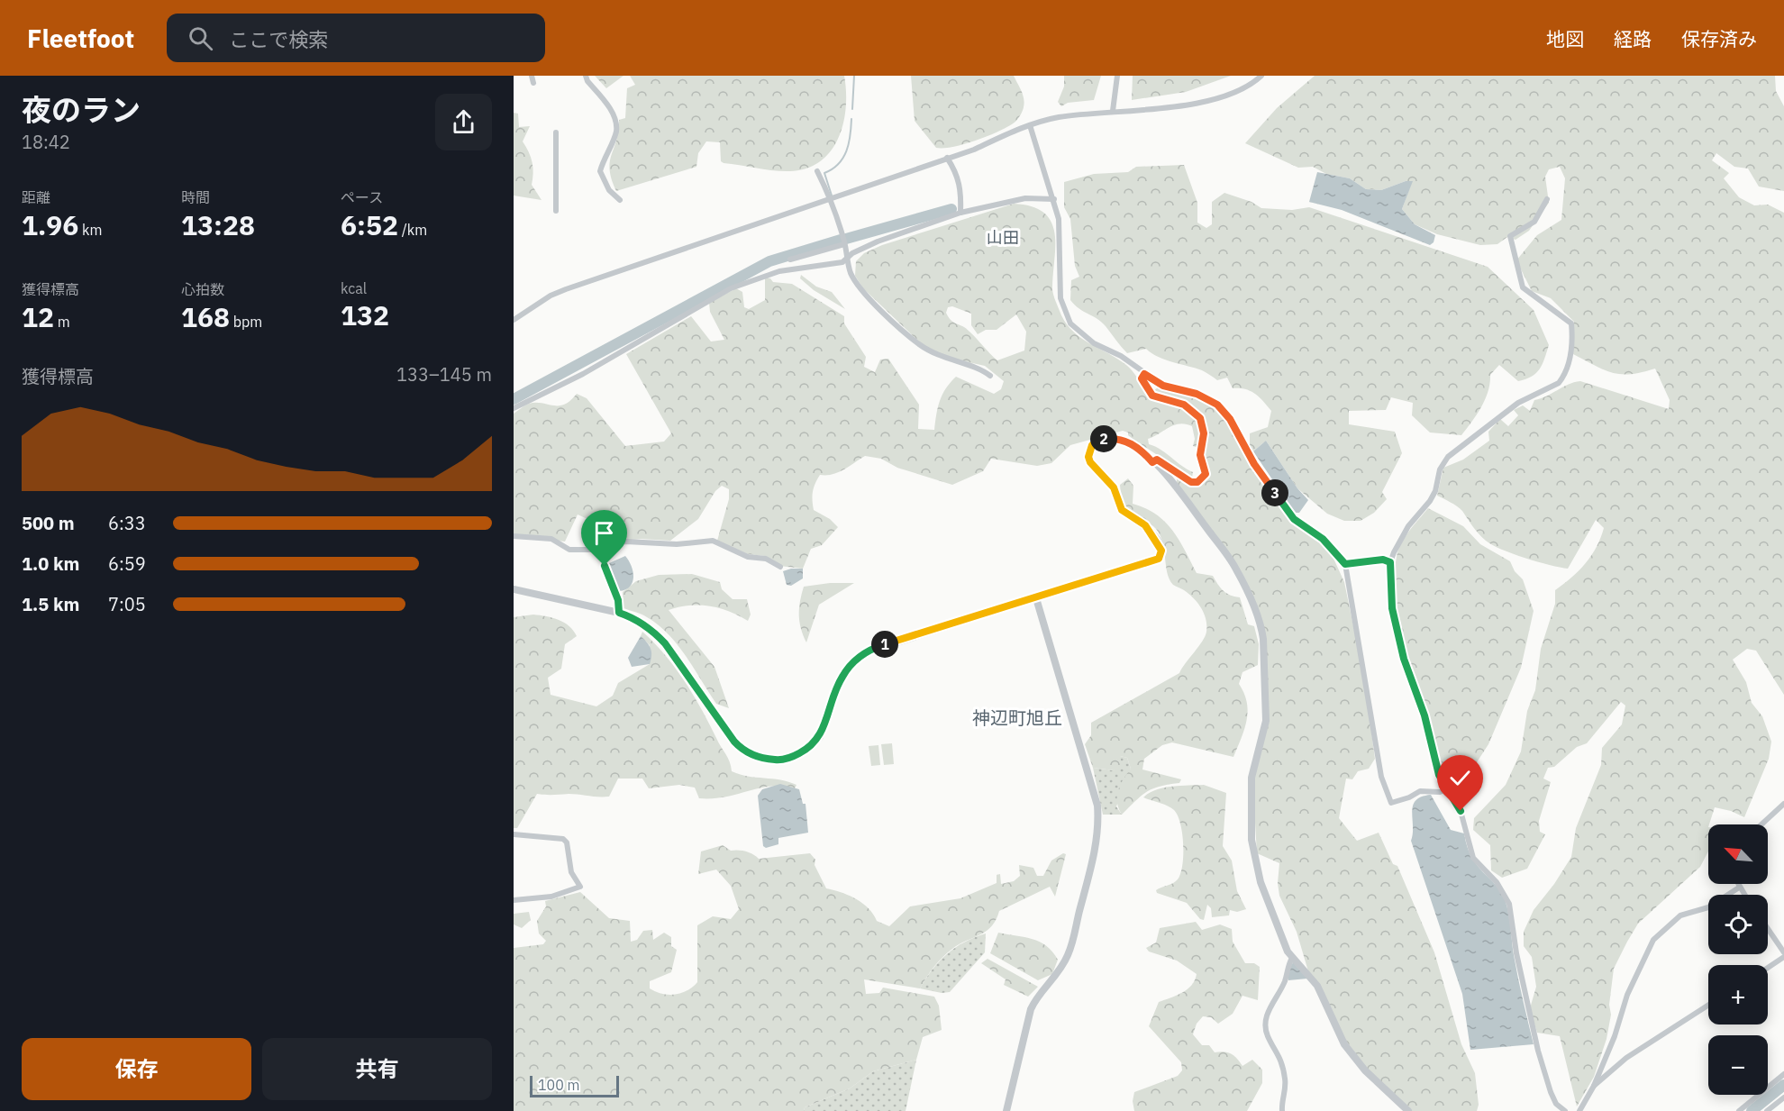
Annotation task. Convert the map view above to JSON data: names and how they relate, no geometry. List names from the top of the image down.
{
  "districts": ["山田", "神辺町旭丘"],
  "scale_bar": "100 m",
  "north": "top left",
  "page": {
    "header": "Fleetfoot",
    "search": "ここで検索",
    "nav": ["地図", "経路", "保存済み"],
    "heading": ["夜のラン", "18:42"],
    "stats": [
      ["距離", "1.96 km"],
      ["時間", "13:28"],
      ["ペース", "6:52 /km"],
      ["獲得標高", "12 m"],
      ["心拍数", "168 bpm"],
      ["kcal", "132"]
    ],
    "chart": ["獲得標高", "133–145 m"],
    "pins": ["2", "3", "1"],
    "list": [
      {
        "name": "500 m",
        "note": "6:33"
      },
      {
        "name": "1.0 km",
        "note": "6:59"
      },
      {
        "name": "1.5 km",
        "note": "7:05"
      }
    ],
    "map_buttons": ["+", "−"],
    "buttons": ["保存", "共有"],
    "scale": "100 m"
  }
}
